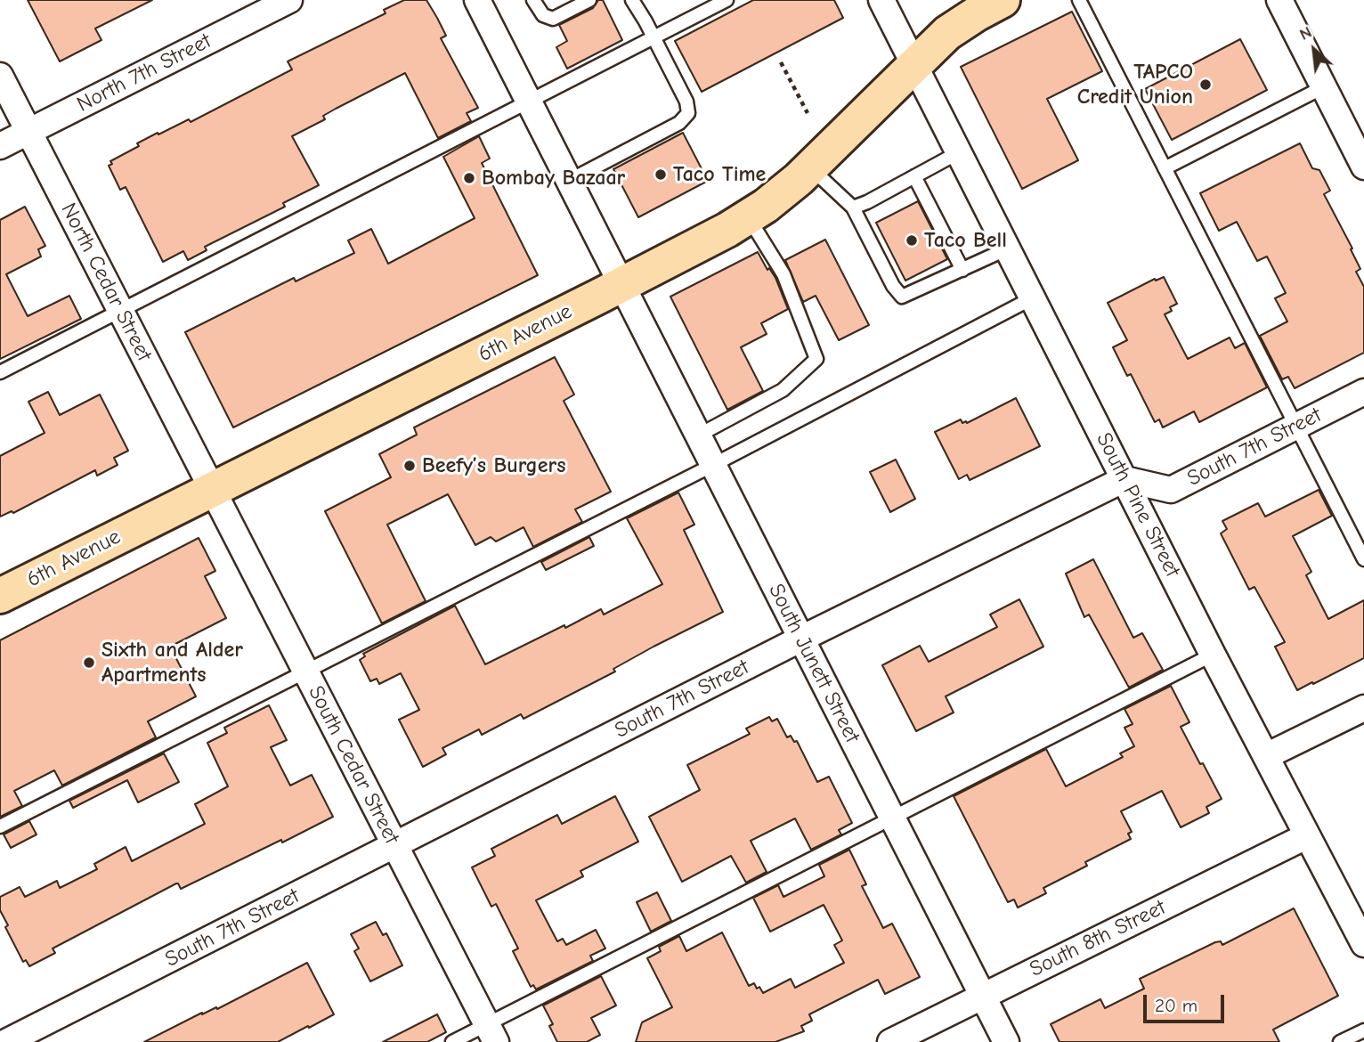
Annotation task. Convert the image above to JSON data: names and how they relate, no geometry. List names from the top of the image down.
{
  "streets": {
    "main road": ["6th Avenue"],
    "street": [
      "North 7th Street",
      "North Cedar Street",
      "South 7th Street",
      "South Pine Street",
      "South Junett Street",
      "South Cedar Street",
      "South 8th Street"
    ]
  },
  "crossings": [
    ["North 7th Street", "North Cedar Street"],
    ["North Cedar Street", "6th Avenue"],
    ["North Cedar Street", "South Cedar Street"],
    ["6th Avenue", "South Pine Street"],
    ["6th Avenue", "South Junett Street"],
    ["6th Avenue", "South Cedar Street"],
    ["South 7th Street", "South Pine Street"],
    ["South 7th Street", "South Junett Street"],
    ["South 7th Street", "South Cedar Street"],
    ["South Pine Street", "South 8th Street"],
    ["South Junett Street", "South 8th Street"]
  ],
  "places": [
    "TAPCO Credit Union",
    "Taco Time",
    "Bombay Bazaar",
    "Taco Bell",
    "Beefy’s Burgers",
    "Sixth and Alder Apartments"
  ],
  "scale_bar": "20 m",
  "north": "top left"
}
